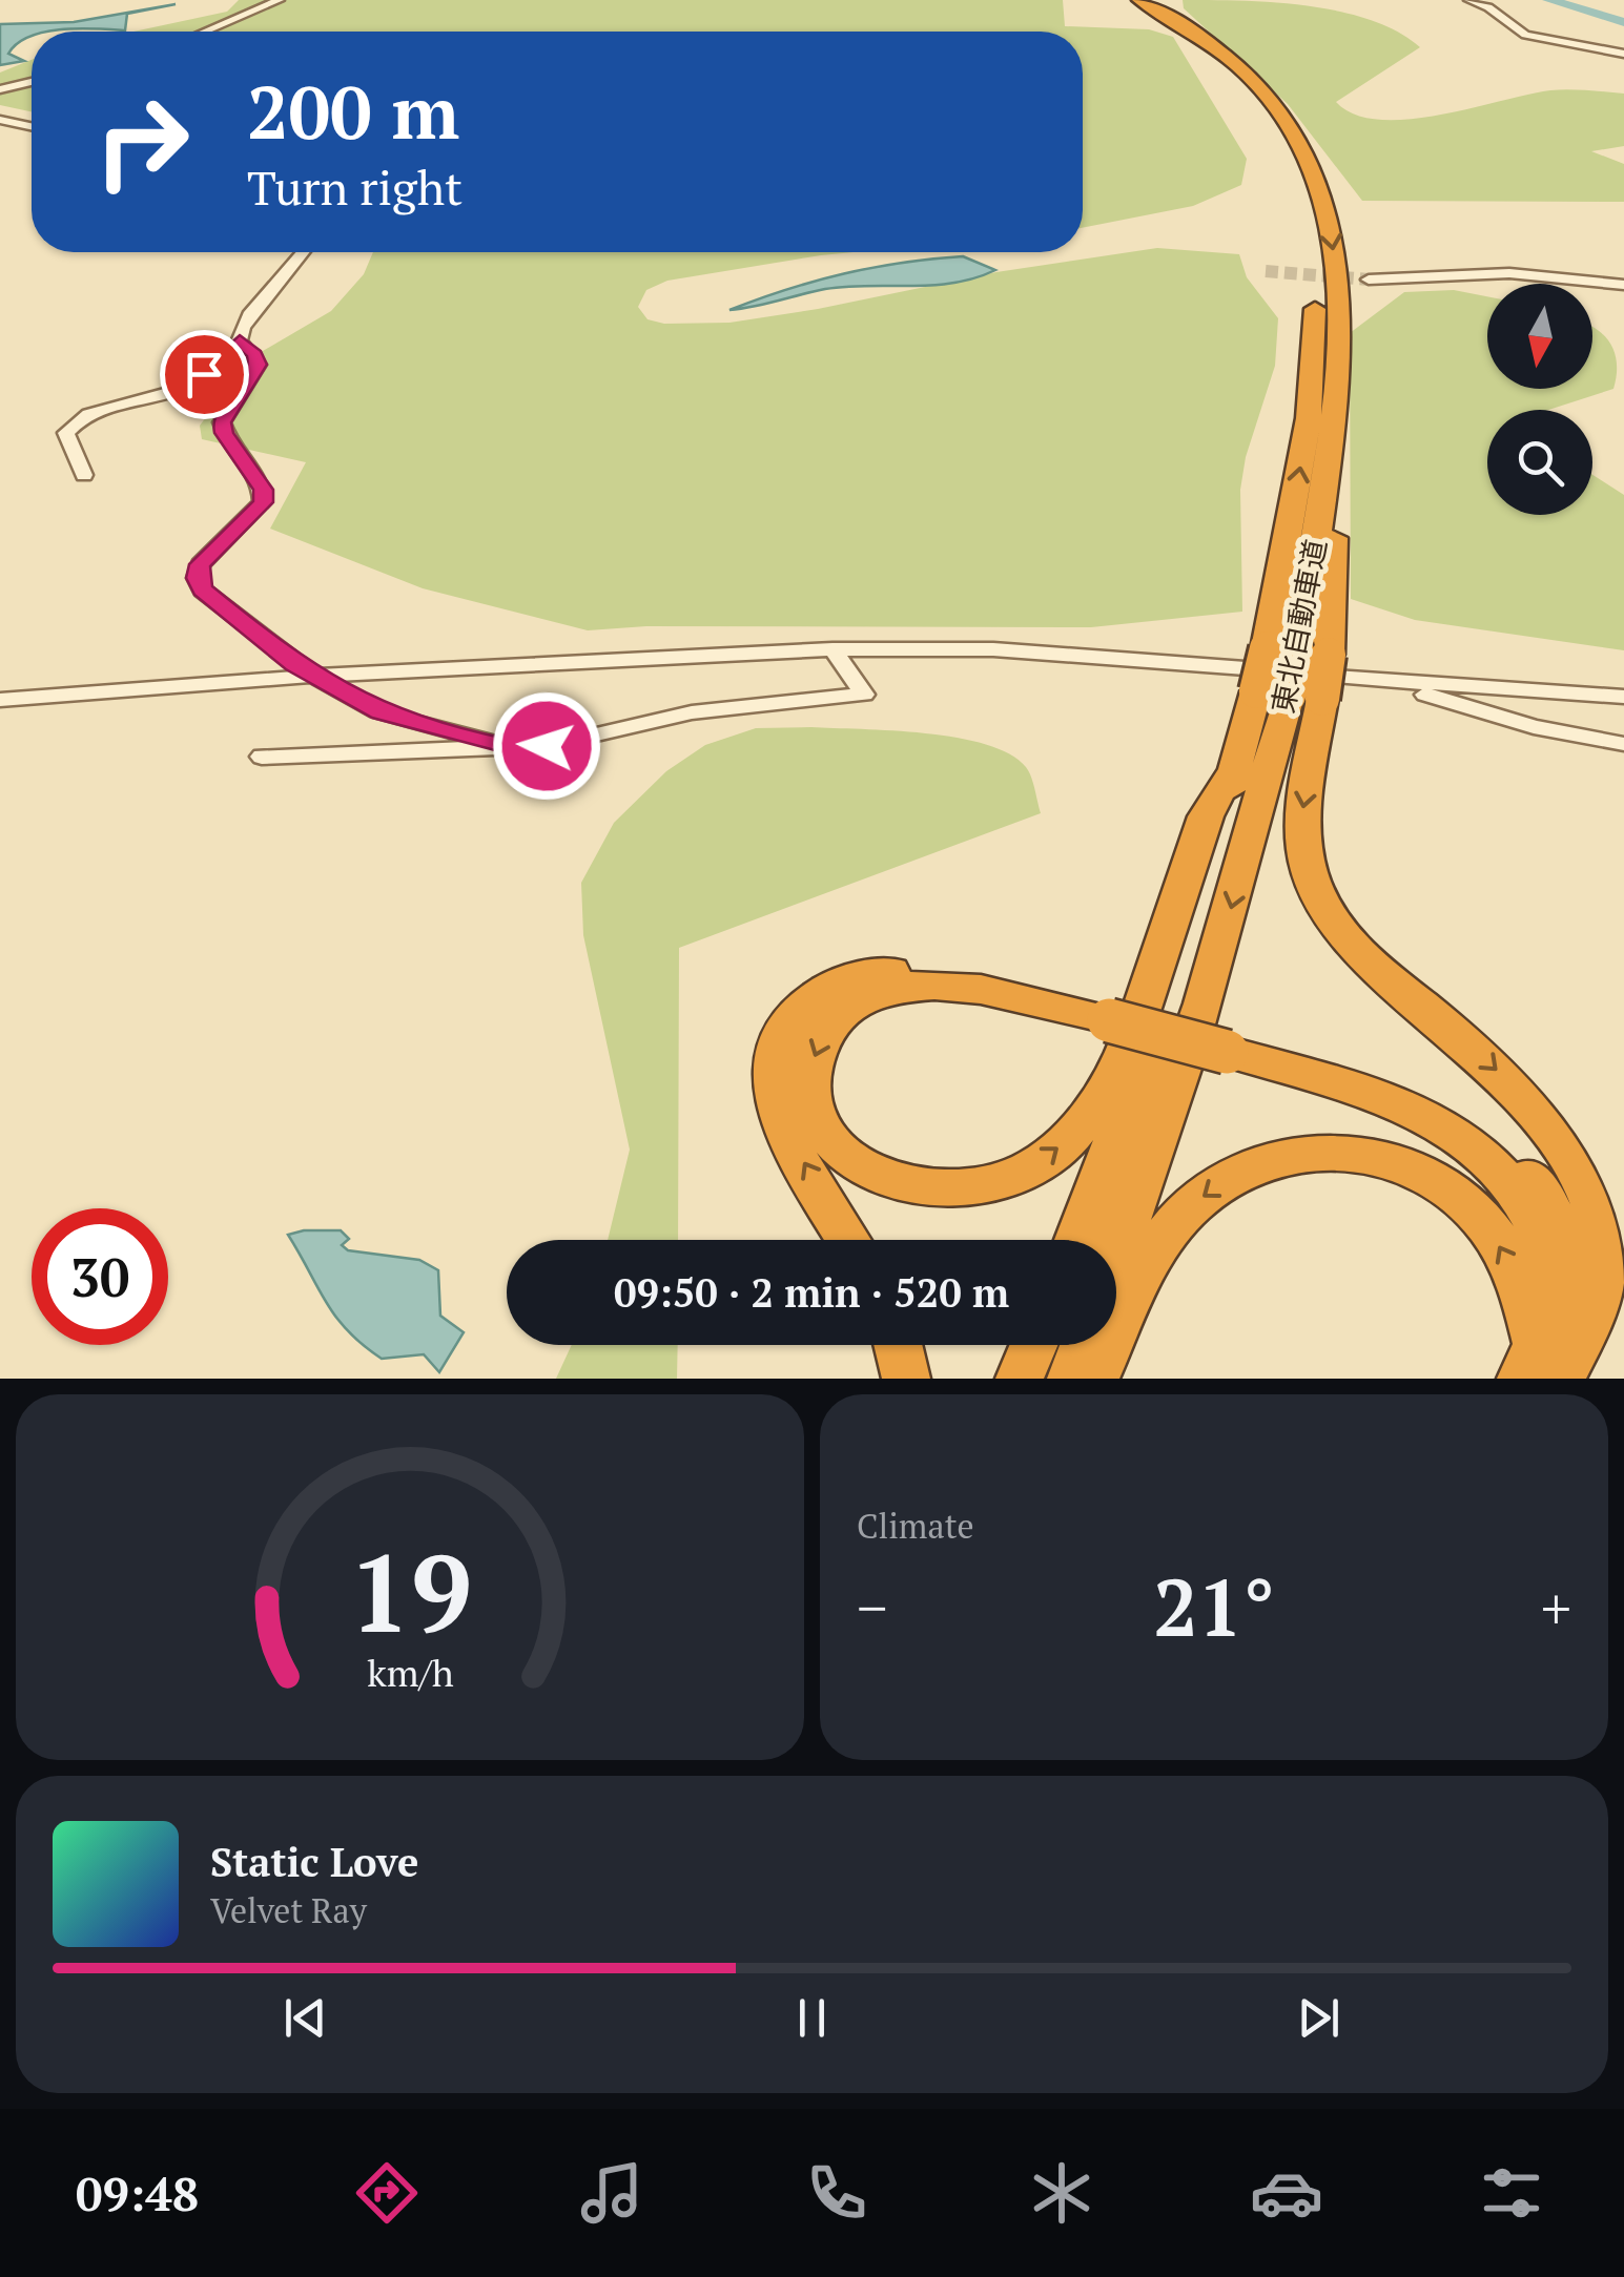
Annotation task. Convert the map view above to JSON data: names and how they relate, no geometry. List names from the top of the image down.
{
  "streets": {
    "highway": ["東北自動車道"]
  },
  "north": "bottom",
  "page": {
    "turn": ["200 m", "Turn right"],
    "limit": "30",
    "trip": "09:50 · 2 min · 520 m",
    "tile": "Climate",
    "heat": ["−", "21°", "+"],
    "song": ["Static Love", "Velvet Ray"],
    "tabs": "09:48",
    "gauge": ["19", "km/h"]
  }
}
